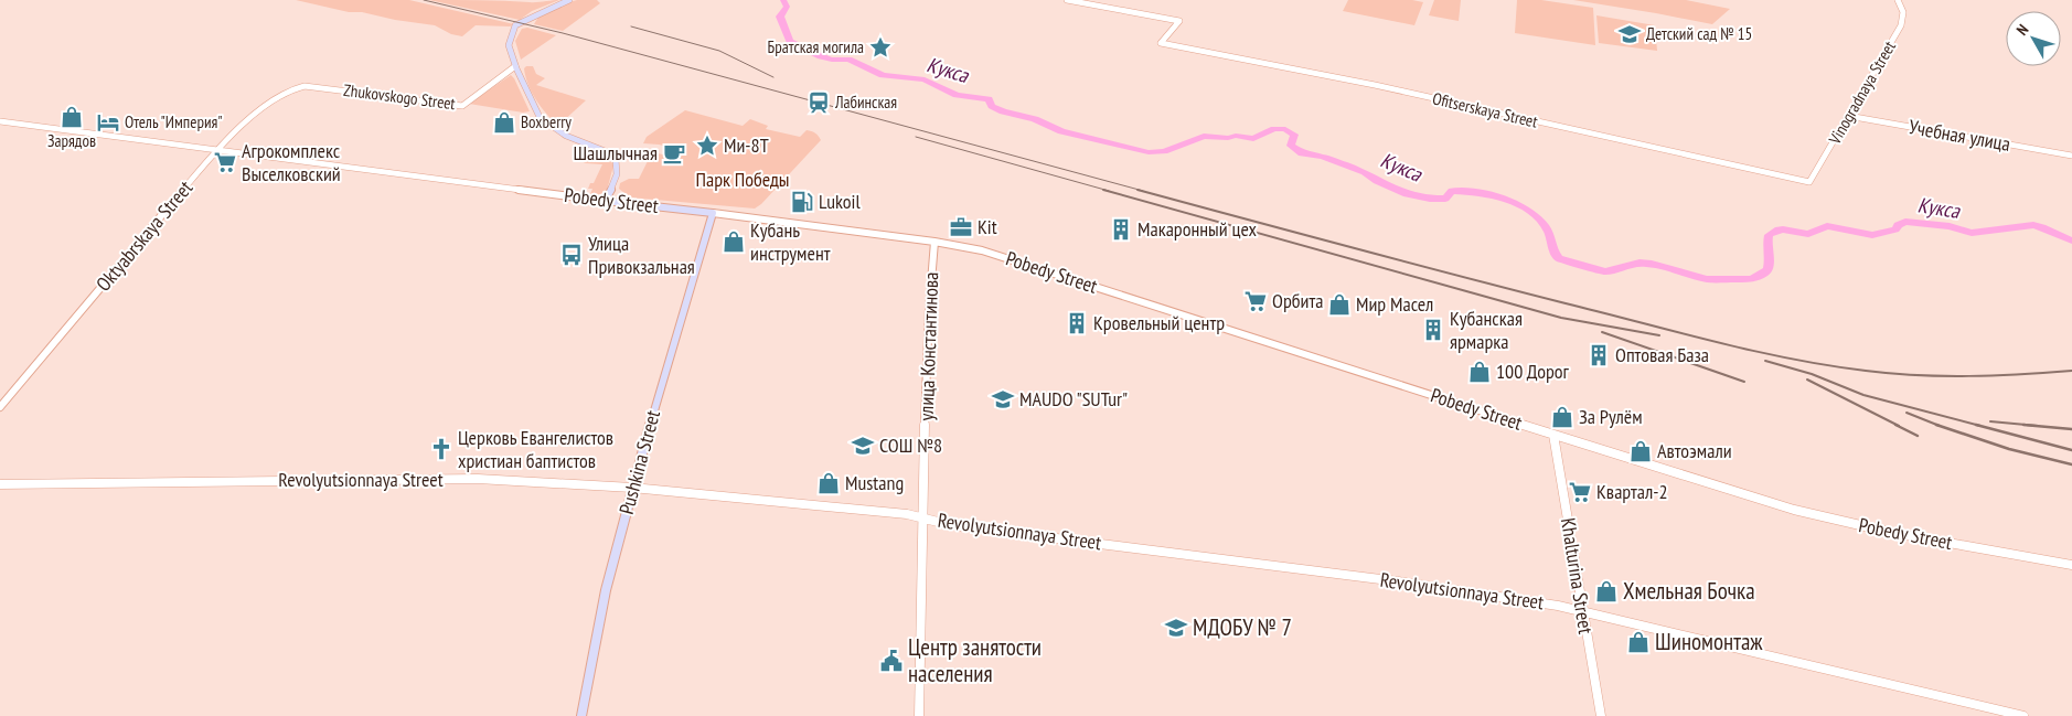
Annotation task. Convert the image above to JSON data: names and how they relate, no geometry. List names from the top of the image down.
{
  "streets": {
    "main road": ["Pobedy Street", "Pushkina Street"],
    "street": [
      "Vinogradnaya Street",
      "Zhukovskogo Street",
      "Ofitserskaya Street",
      "Учебная улица",
      "Oktyabrskaya Street",
      "улица Константинова",
      "Revolyutsionnaya Street",
      "Khalturina Street"
    ]
  },
  "crossings": [
    ["Vinogradnaya Street", "Ofitserskaya Street"],
    ["Vinogradnaya Street", "Учебная улица"],
    ["Zhukovskogo Street", "Oktyabrskaya Street"],
    ["Pobedy Street", "Oktyabrskaya Street"],
    ["Pobedy Street", "улица Константинова"],
    ["Pobedy Street", "Pushkina Street"],
    ["Pobedy Street", "Khalturina Street"],
    ["улица Константинова", "Revolyutsionnaya Street"],
    ["Pushkina Street", "Revolyutsionnaya Street"],
    ["Revolyutsionnaya Street", "Khalturina Street"]
  ],
  "water": ["Кукса"],
  "parks": ["Парк Победы"],
  "places": {
    "school or university": [
      "Детский сад № 15",
      "MAUDO \"SUTur\"",
      "СОШ №8",
      "МДОБУ № 7"
    ],
    "place": ["Братская могила", "Ми-8Т"],
    "station": ["Лабинская"],
    "shop": [
      "Зарядов",
      "Boxberry",
      "Кубань инструмент",
      "Мир Масел",
      "100 Дорог",
      "За Рулём",
      "Автоэмали",
      "Mustang",
      "Хмельная Бочка",
      "Шиномонтаж"
    ],
    "hotel": ["Отель \"Империя\""],
    "cafe": ["Шашлычная"],
    "supermarket": ["Агрокомплекс Выселковский", "Орбита", "Квартал-2"],
    "fuel station": ["Lukoil"],
    "office": ["Kit"],
    "building": [
      "Макаронный цех",
      "Кровельный центр",
      "Кубанская ярмарка",
      "Оптовая База"
    ],
    "bus stop": ["Улица Привокзальная"],
    "church": ["Церковь Евангелистов христиан баптистов"],
    "public building": ["Центр занятости населения"]
  },
  "north": "top left"
}
